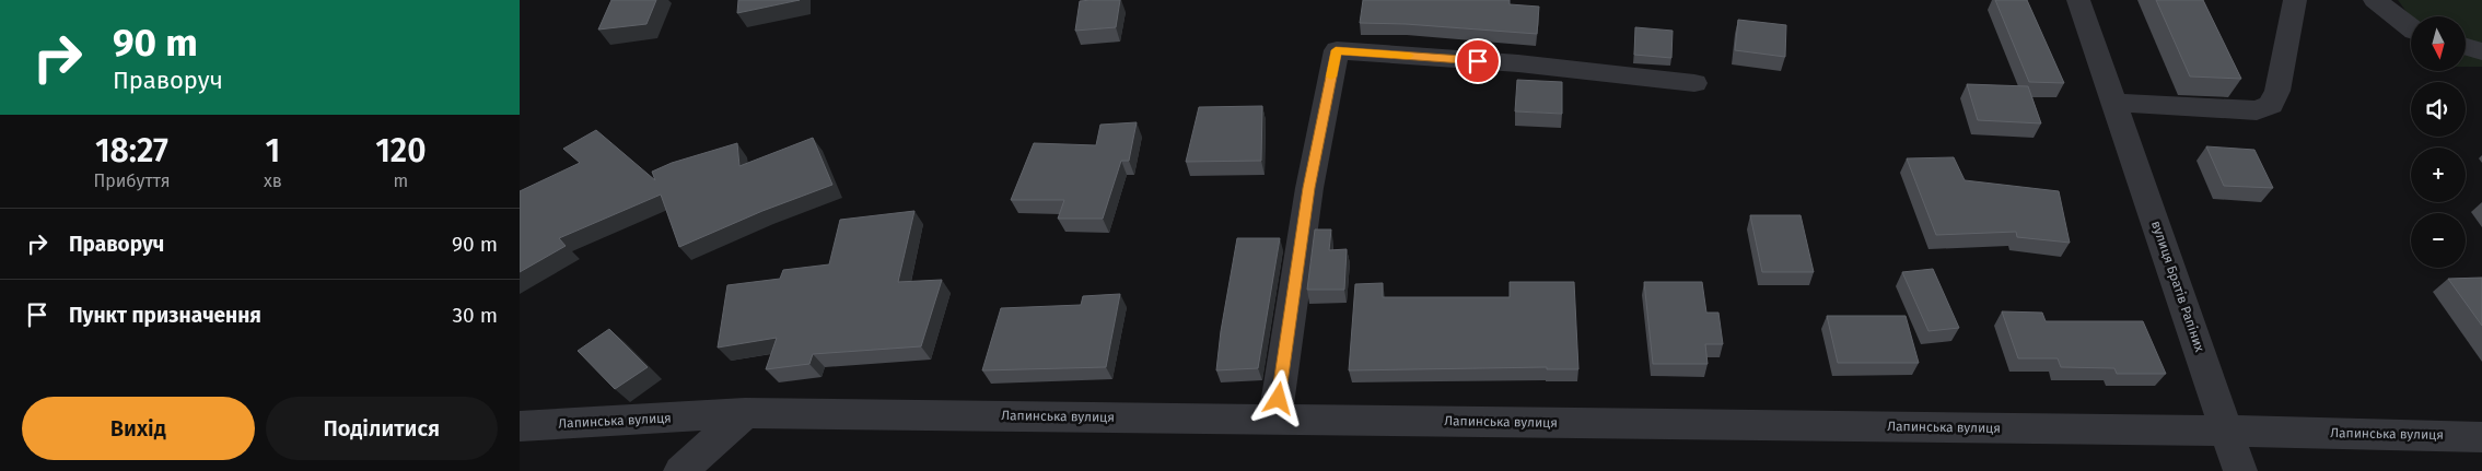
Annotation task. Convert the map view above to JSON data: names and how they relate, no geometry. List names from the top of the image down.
{
  "streets": {
    "street": ["вулиця Братів Рапіних", "Лапинська вулиця"]
  },
  "crossings": [
    ["вулиця Братів Рапіних", "Лапинська вулиця"]
  ],
  "north": "bottom",
  "page": {
    "turn": ["90 m", "Праворуч"],
    "map_buttons": ["+", "−"],
    "eta": [
      "18:27",
      "Прибуття",
      "1",
      "хв",
      "120",
      "m"
    ],
    "list": [
      {
        "name": "Праворуч",
        "value": "90 m"
      },
      {
        "name": "Пункт призначення",
        "value": "30 m"
      }
    ],
    "buttons": ["Вихід", "Поділитися"]
  }
}
